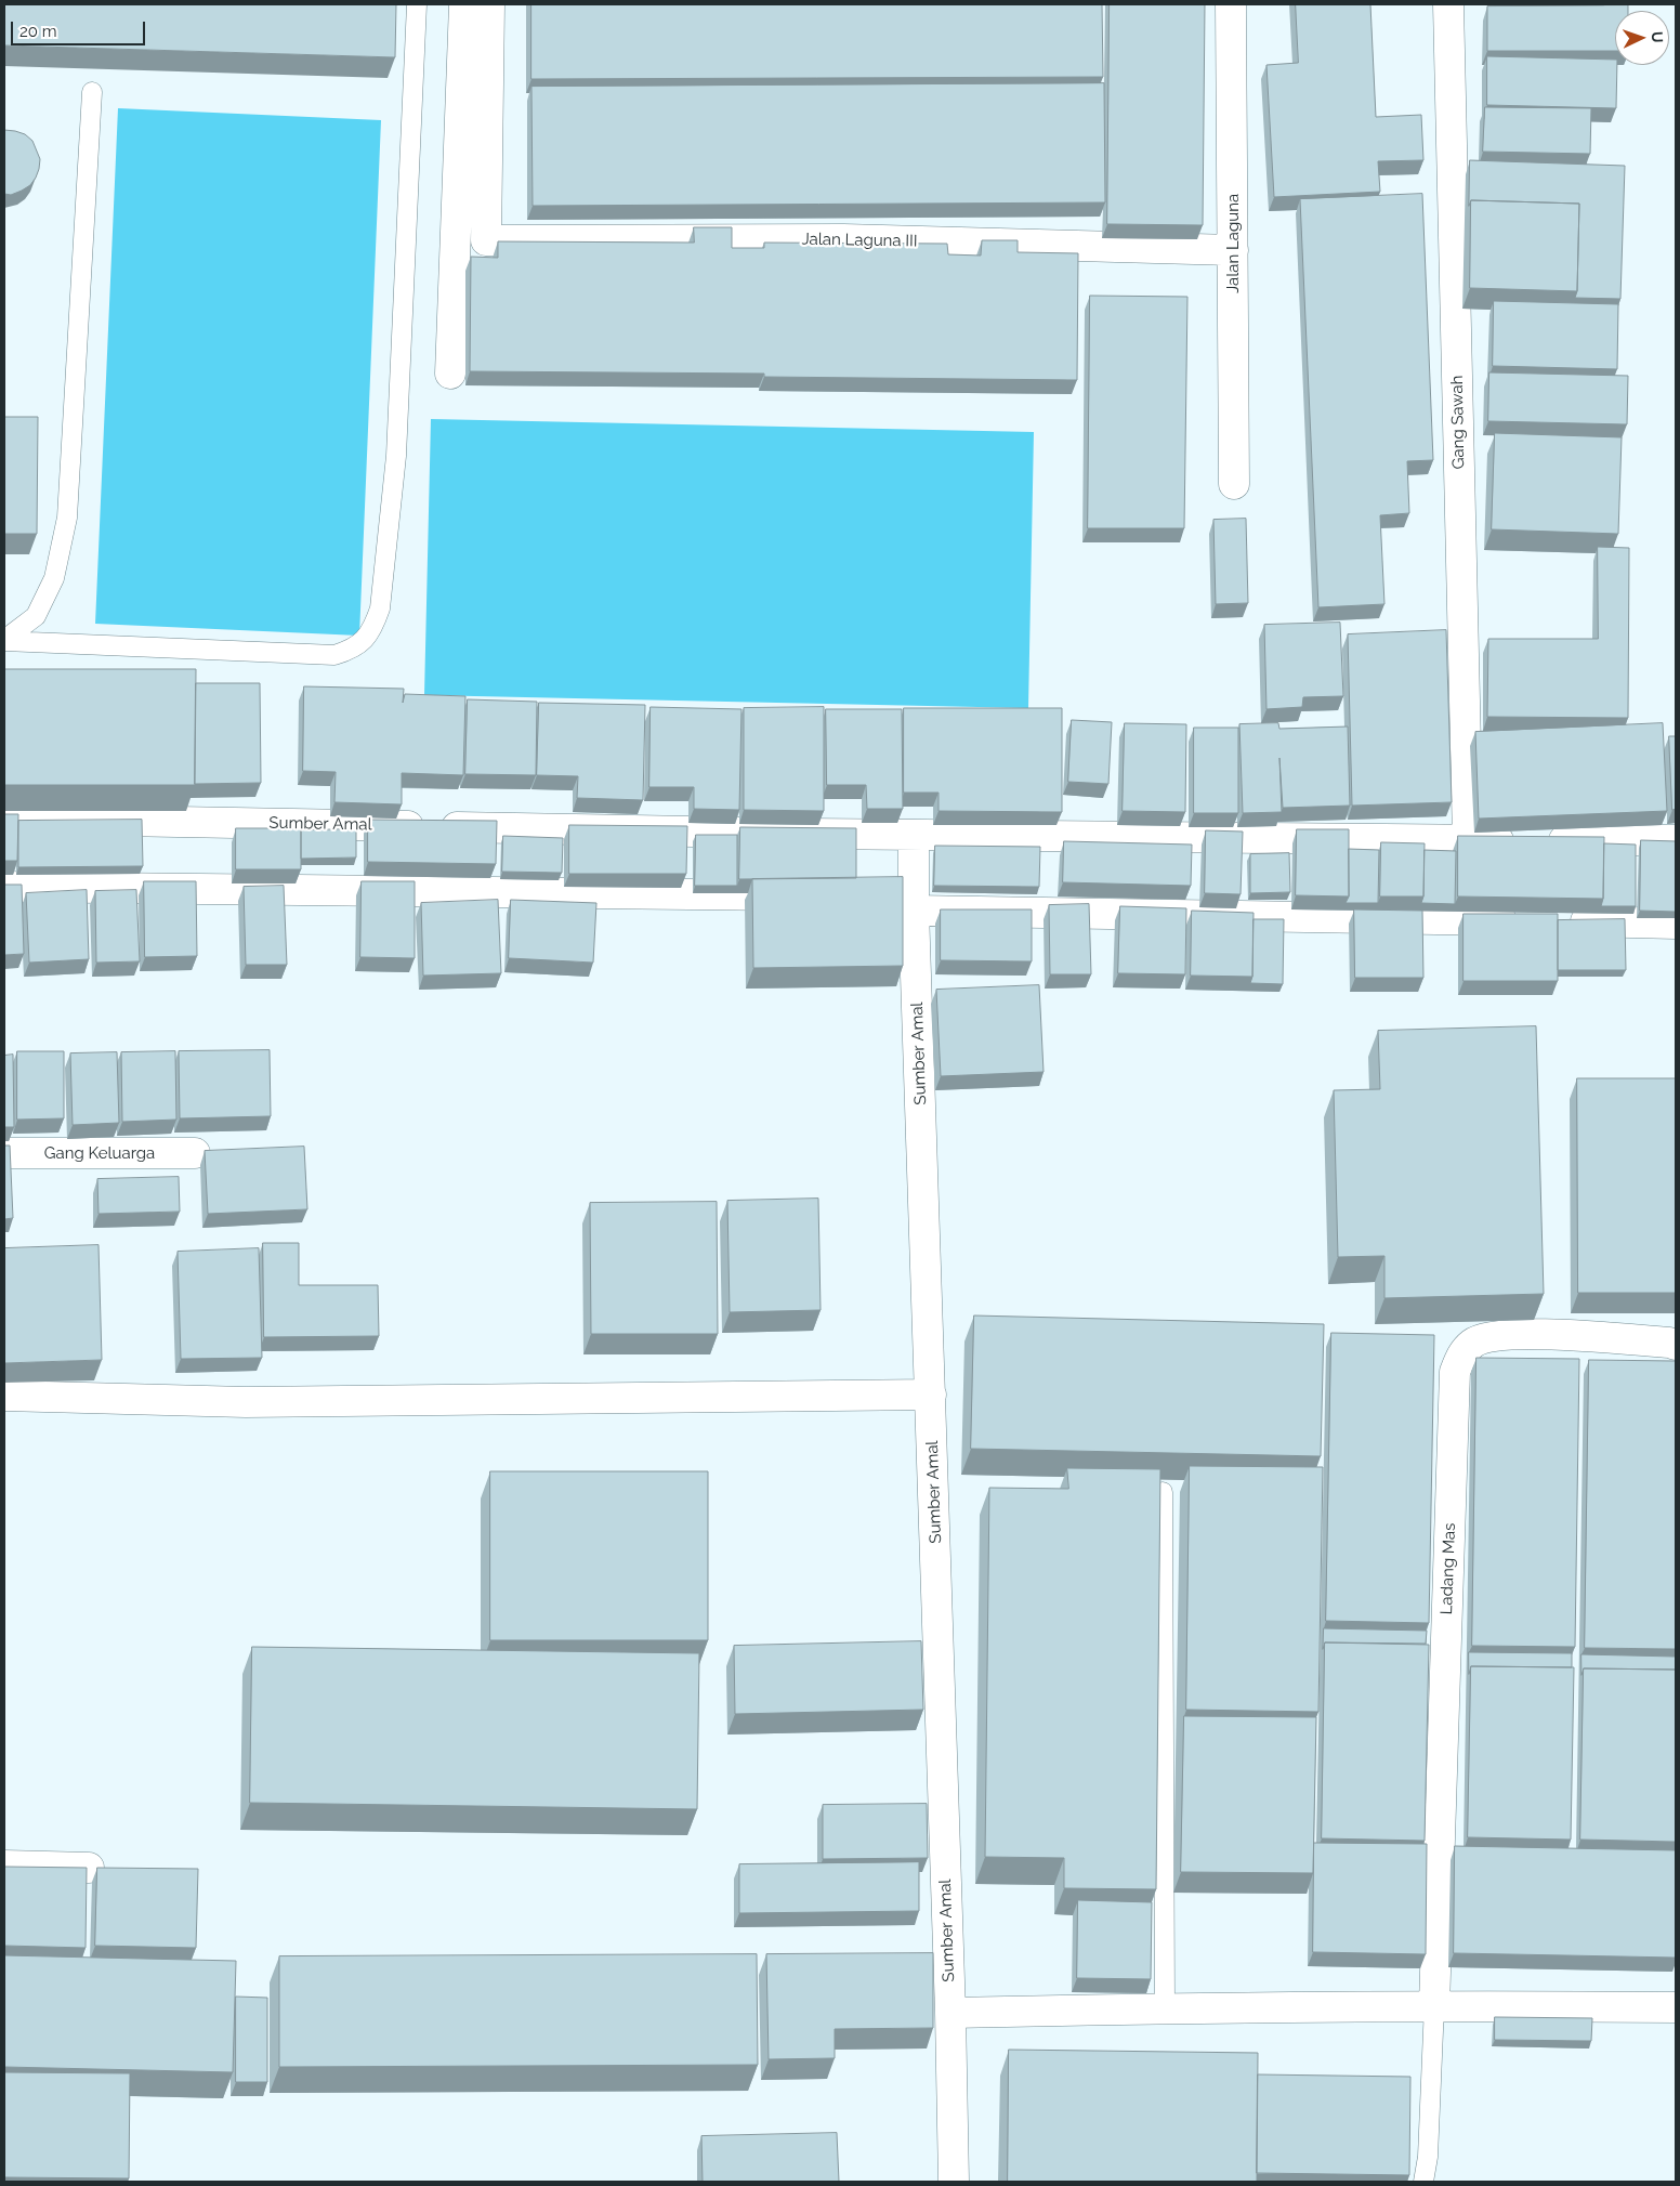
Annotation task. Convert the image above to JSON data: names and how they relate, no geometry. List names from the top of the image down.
{
  "streets": {
    "street": [
      "Jalan Laguna III",
      "Jalan Laguna",
      "Gang Sawah",
      "Sumber Amal",
      "Gang Keluarga",
      "Ladang Mas"
    ]
  },
  "crossings": [
    ["Jalan Laguna III", "Jalan Laguna"]
  ],
  "scale_bar": "20 m",
  "north": "right"
}
